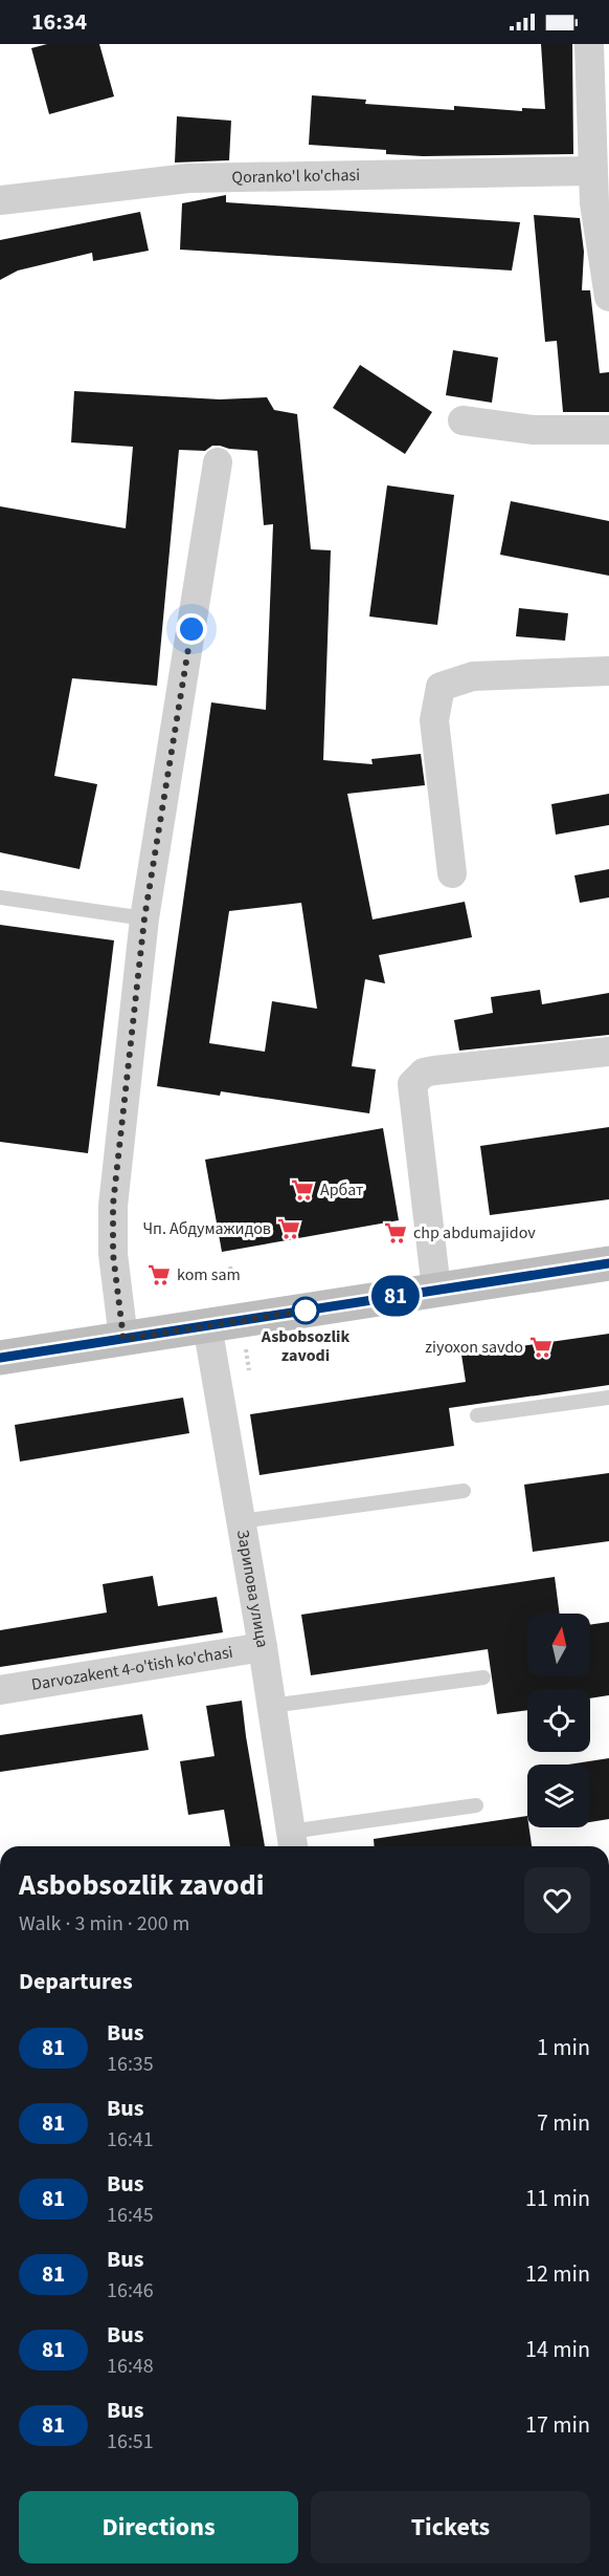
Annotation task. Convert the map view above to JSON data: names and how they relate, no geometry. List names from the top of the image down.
{
  "streets": {
    "street": ["Qoranko'l ko'chasi", "Зарипова улица", "Darvozakent 4-o'tish ko'chasi"]
  },
  "crossings": [
    ["Зарипова улица", "Darvozakent 4-o'tish ko'chasi"]
  ],
  "places": {
    "supermarket": [
      "Арбат",
      "Чп. Абдумажидов",
      "chp abdumajidov",
      "kom sam",
      "ziyoxon savdo"
    ],
    "other": ["Asbobsozlik zavodi"]
  },
  "lines": ["bus line 81"],
  "north": "top",
  "page": {
    "status": "16:34",
    "on_map": "81",
    "heading": [
      ["Asbobsozlik zavodi", "Walk · 3 min · 200 m"],
      "Departures"
    ],
    "list": [
      {
        "mark": "81",
        "name": "Bus",
        "note": "16:35",
        "value": "1 min"
      },
      {
        "mark": "81",
        "name": "Bus",
        "note": "16:41",
        "value": "7 min"
      },
      {
        "mark": "81",
        "name": "Bus",
        "note": "16:45",
        "value": "11 min"
      },
      {
        "mark": "81",
        "name": "Bus",
        "note": "16:46",
        "value": "12 min"
      },
      {
        "mark": "81",
        "name": "Bus",
        "note": "16:48",
        "value": "14 min"
      },
      {
        "mark": "81",
        "name": "Bus",
        "note": "16:51",
        "value": "17 min"
      }
    ],
    "buttons": ["Directions", "Tickets"]
  }
}
